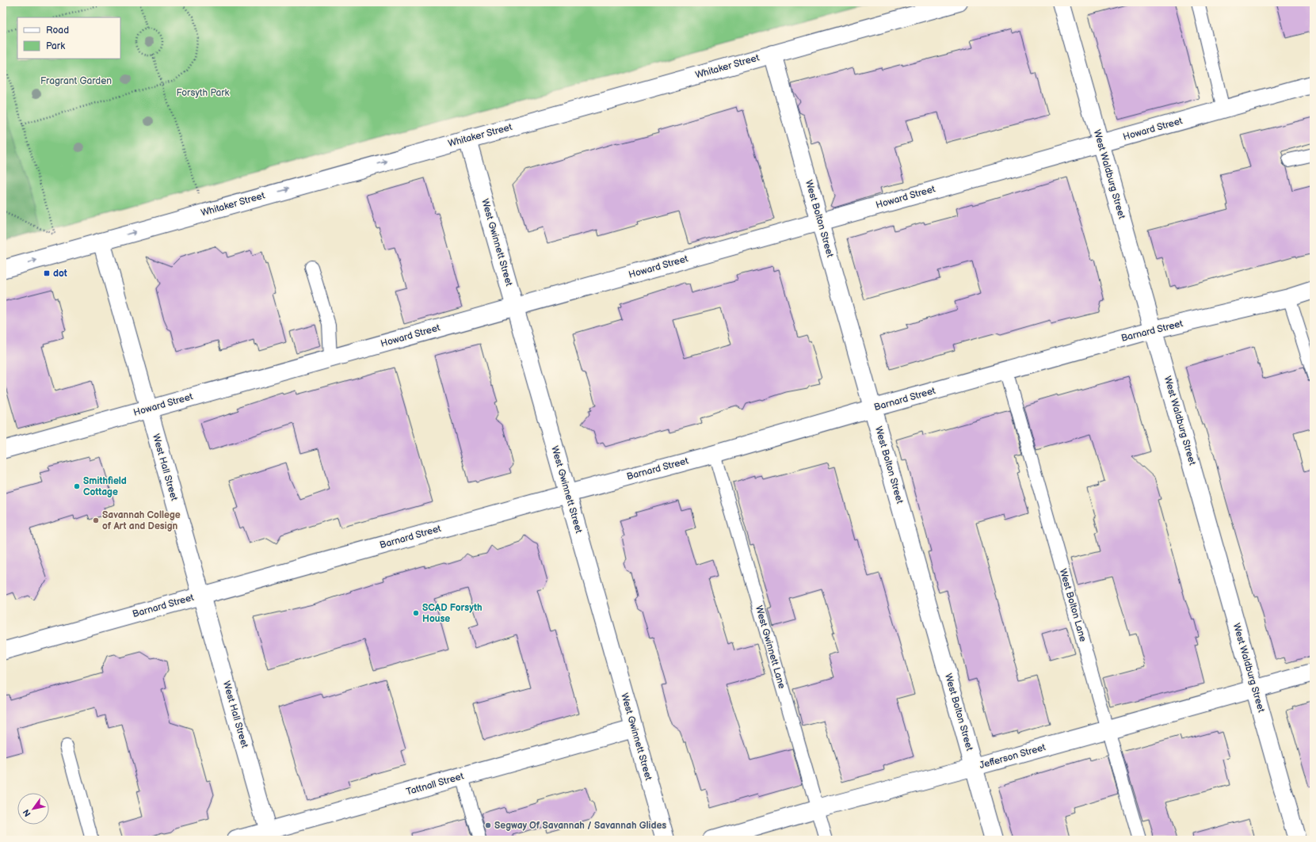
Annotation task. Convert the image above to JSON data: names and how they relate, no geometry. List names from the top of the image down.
{
  "streets": {
    "street": [
      "Whitaker Street",
      "Howard Street",
      "West Waldburg Street",
      "West Bolton Street",
      "West Gwinnett Street",
      "Barnard Street",
      "West Hall Street",
      "Jefferson Street",
      "Tattnall Street"
    ],
    "lane": ["West Bolton Lane", "West Gwinnett Lane"]
  },
  "crossings": [
    ["Whitaker Street", "West Bolton Street"],
    ["Whitaker Street", "West Gwinnett Street"],
    ["Whitaker Street", "West Hall Street"],
    ["Howard Street", "West Waldburg Street"],
    ["Howard Street", "West Bolton Street"],
    ["Howard Street", "West Gwinnett Street"],
    ["Howard Street", "West Hall Street"],
    ["West Waldburg Street", "Barnard Street"],
    ["West Waldburg Street", "Jefferson Street"],
    ["West Bolton Street", "Barnard Street"],
    ["West Bolton Street", "Jefferson Street"],
    ["West Gwinnett Street", "Barnard Street"],
    ["West Gwinnett Street", "Tattnall Street"],
    ["Barnard Street", "West Hall Street"],
    ["Barnard Street", "West Bolton Lane"],
    ["Barnard Street", "West Gwinnett Lane"],
    ["West Hall Street", "Tattnall Street"],
    ["West Bolton Lane", "Jefferson Street"],
    ["West Gwinnett Lane", "Jefferson Street"]
  ],
  "one_way": ["Whitaker Street"],
  "parks": ["Fragrant Garden", "Forsyth Park"],
  "places": {
    "transit": ["dot"],
    "other": [
      "Smithfield Cottage",
      "Savannah College of Art and Design",
      "SCAD Forsyth House",
      "Segway Of Savannah / Savannah Glides"
    ]
  },
  "legend": ["Road", "Park"],
  "north": "bottom left"
}
